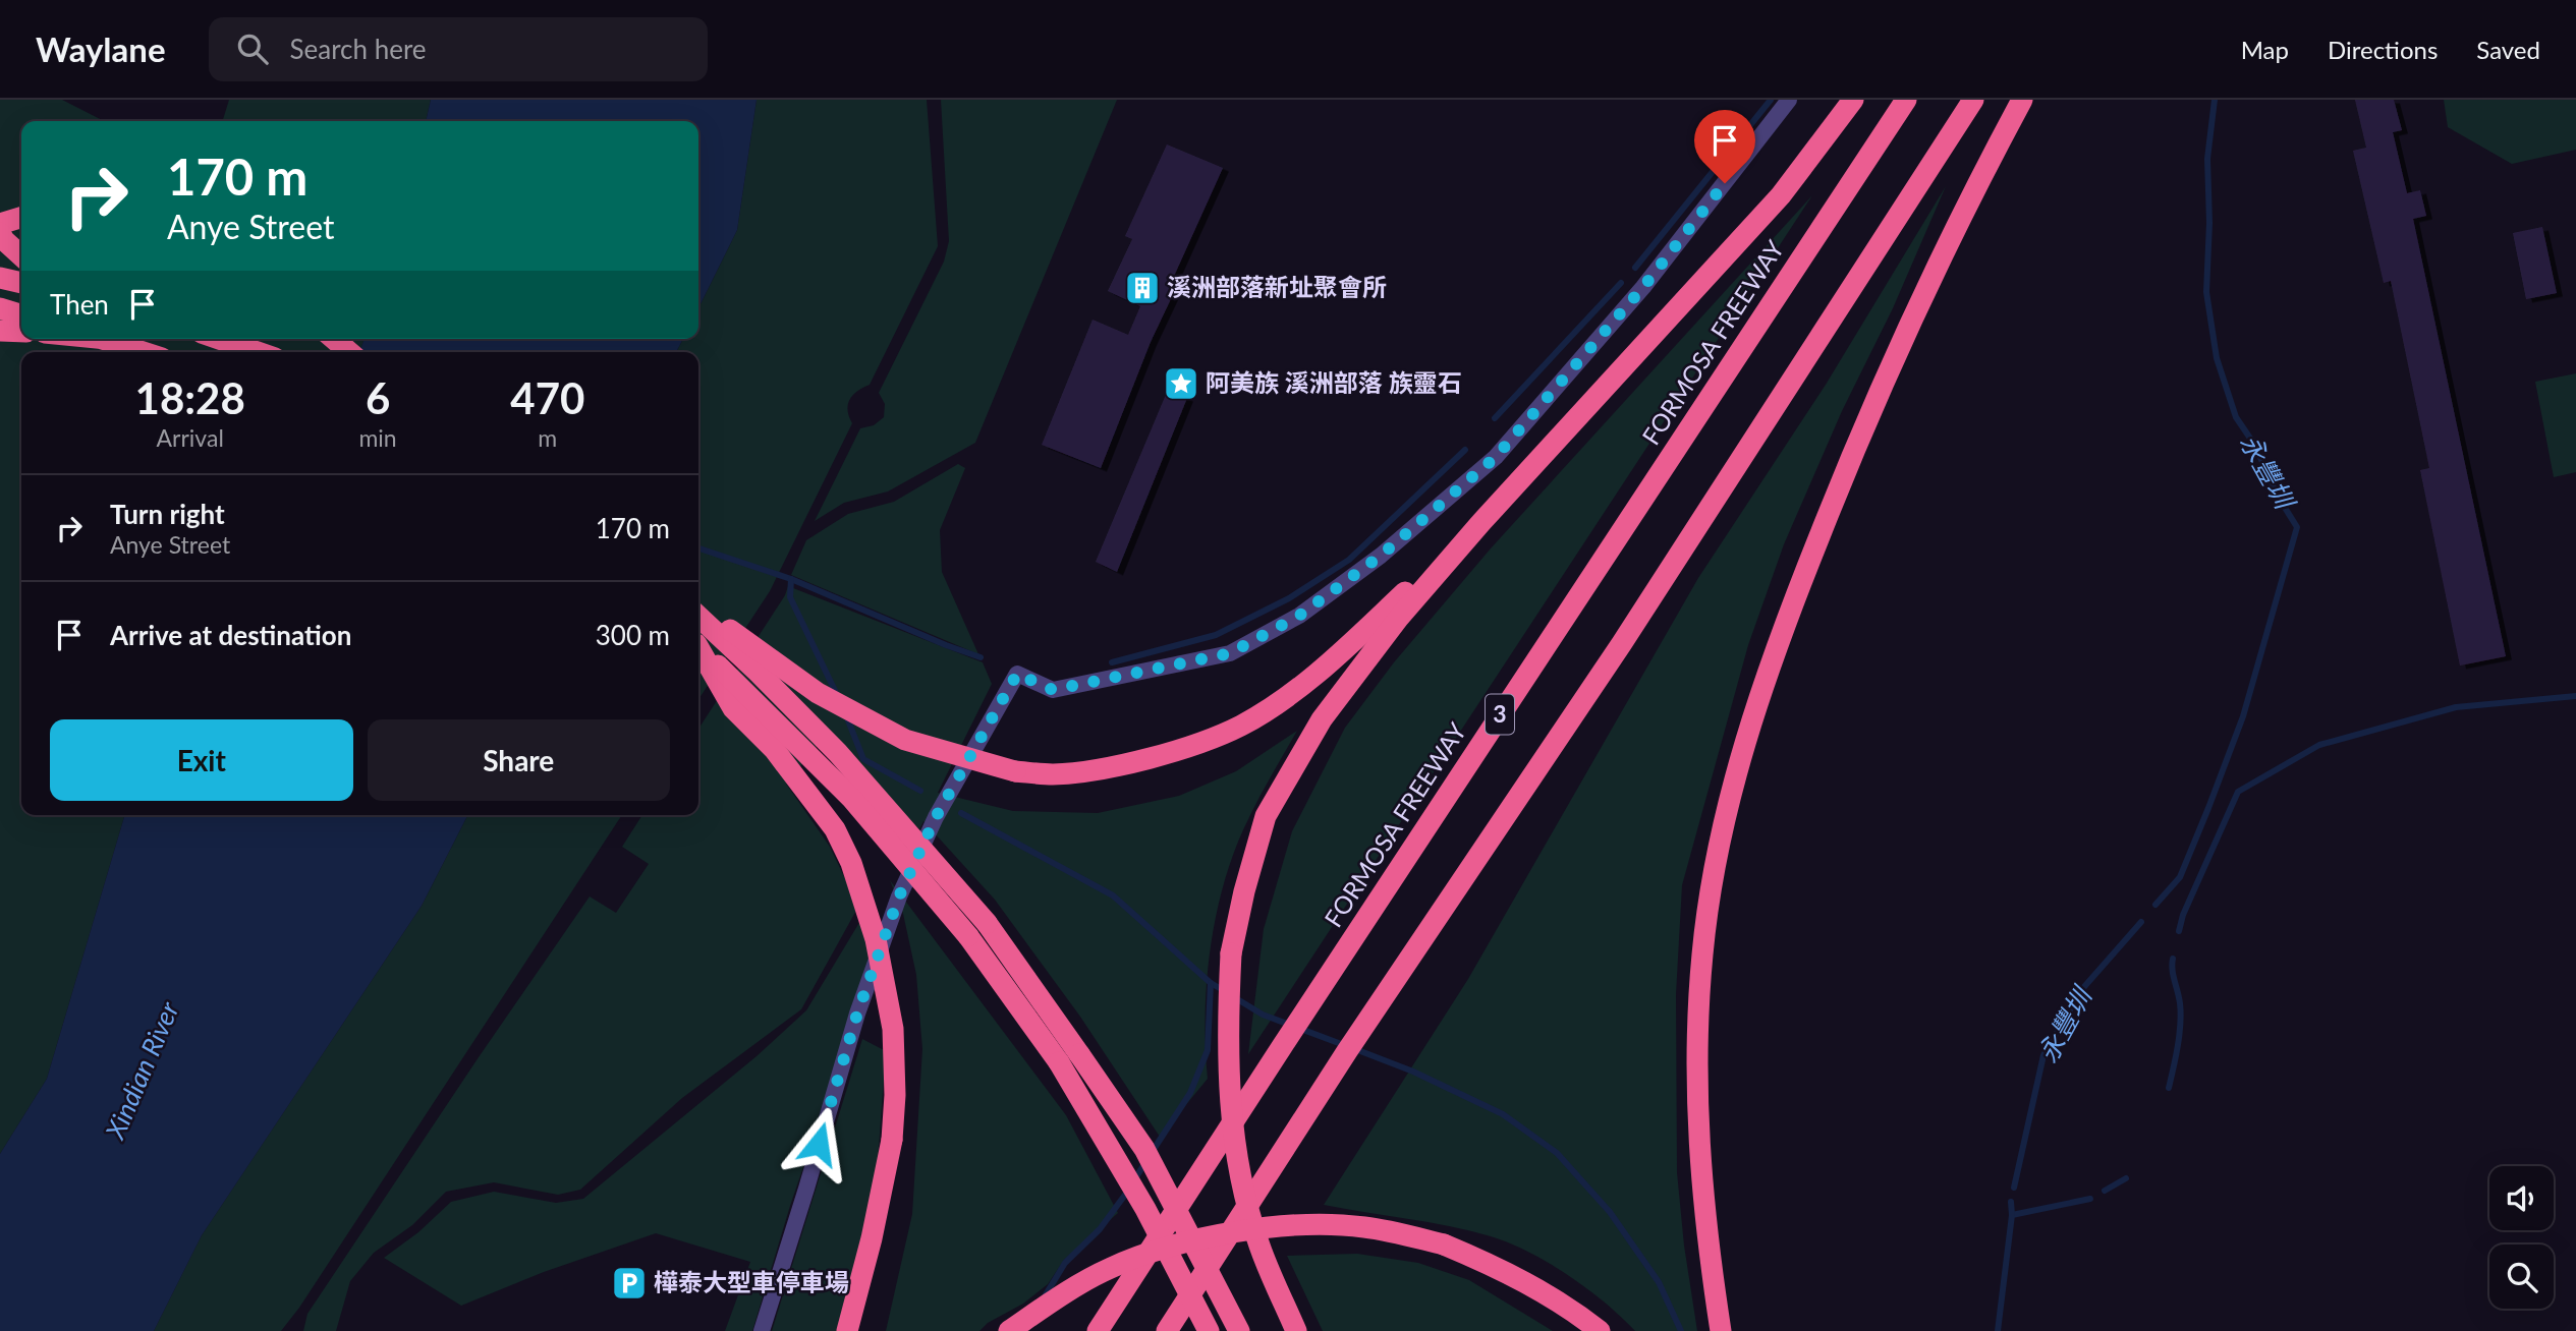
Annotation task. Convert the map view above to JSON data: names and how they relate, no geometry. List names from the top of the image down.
{
  "streets": {
    "highway": ["FORMOSA FREEWAY", "3"]
  },
  "water": ["永豐圳", "Xindian River"],
  "places": {
    "building": ["溪洲部落新址聚會所"],
    "place": ["阿美族 溪洲部落 族靈石"],
    "parking": ["樺泰大型車停車場"]
  },
  "page": {
    "header": "Waylane",
    "search": "Search here",
    "nav": ["Map", "Directions", "Saved"],
    "turn": ["170 m", "Anye Street"],
    "then": "Then",
    "eta": [
      "18:28",
      "Arrival",
      "6",
      "min",
      "470",
      "m"
    ],
    "list": [
      {
        "name": "Turn right",
        "note": "Anye Street",
        "value": "170 m"
      },
      {
        "name": "Arrive at destination",
        "value": "300 m"
      }
    ],
    "buttons": ["Exit", "Share"]
  }
}
